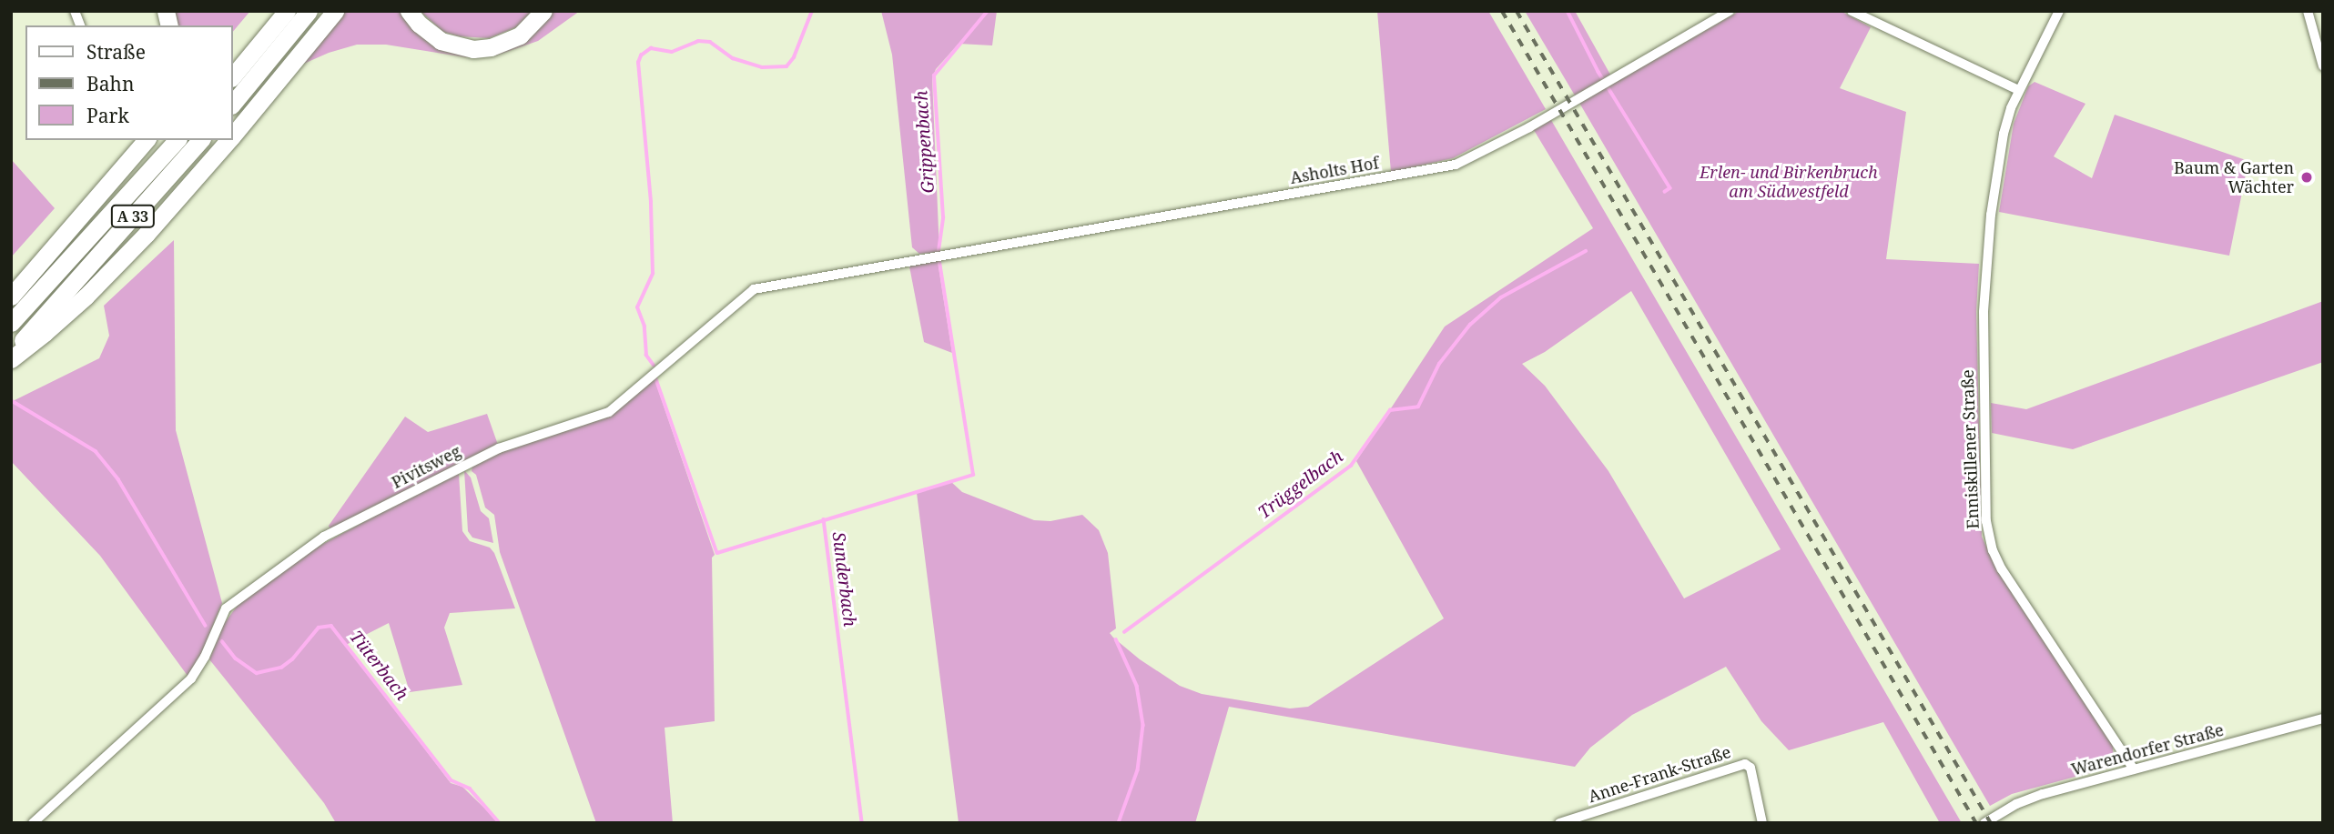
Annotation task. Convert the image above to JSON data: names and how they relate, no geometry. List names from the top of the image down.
{
  "streets": {
    "highway": ["A 33"],
    "street": [
      "Asholts Hof",
      "Enniskillener Straße",
      "Pivitsweg",
      "Warendorfer Straße",
      "Anne-Frank-Straße"
    ]
  },
  "crossings": [
    ["Asholts Hof", "Pivitsweg"],
    ["Enniskillener Straße", "Warendorfer Straße"]
  ],
  "water": [
    "Grippenbach",
    "Trüggelbach",
    "Sunderbach",
    "Tüterbach"
  ],
  "parks": ["Erlen- und Birkenbruch am Südwestfeld"],
  "places": ["Baum & Garten Wächter"],
  "legend": ["Straße", "Bahn", "Park"]
}
